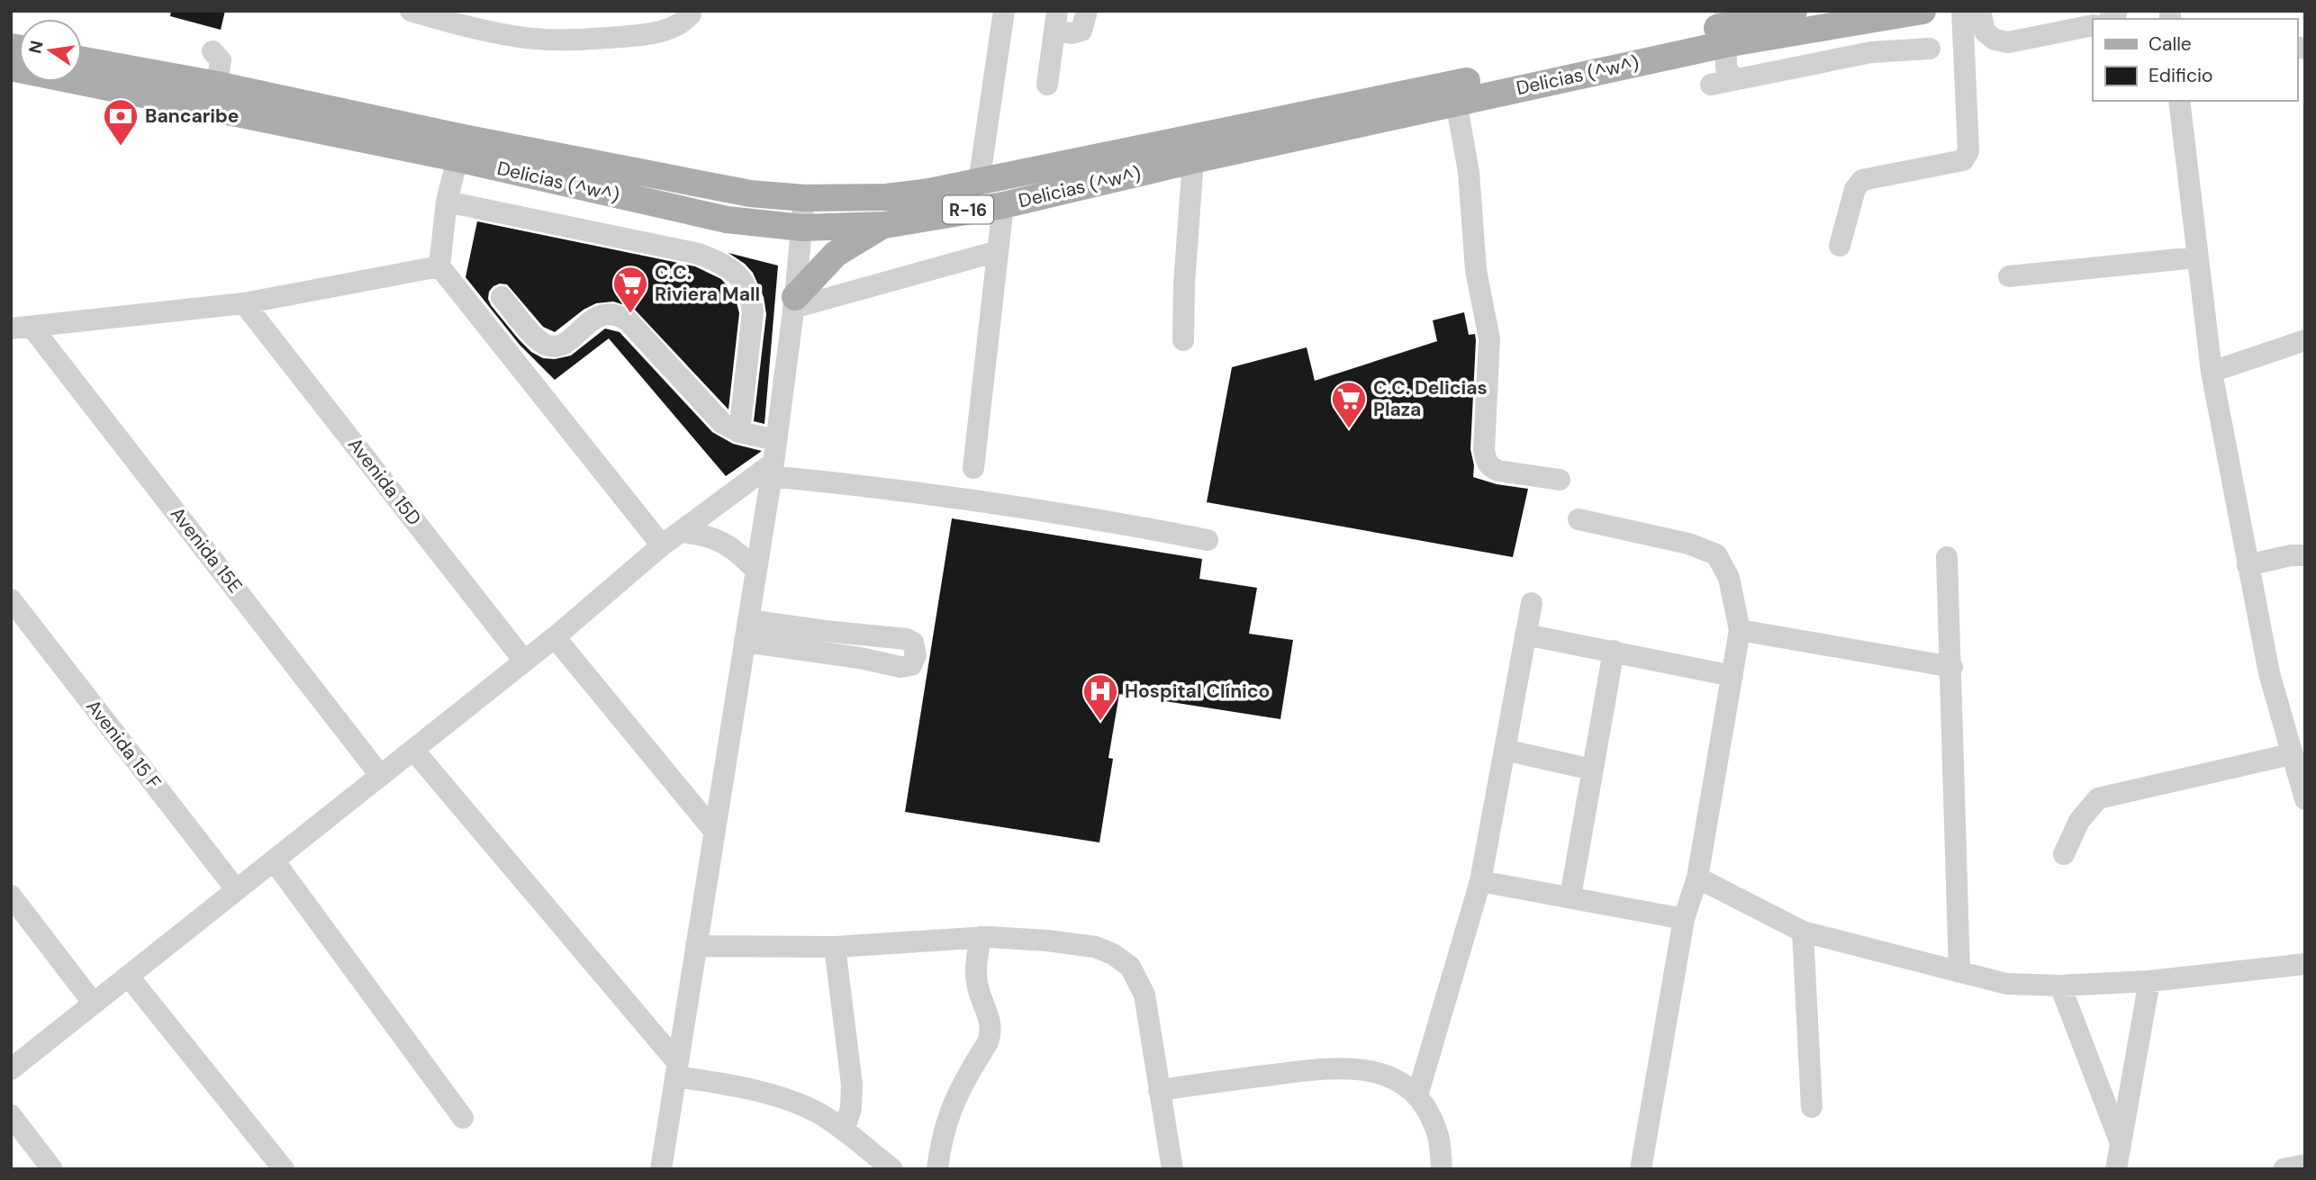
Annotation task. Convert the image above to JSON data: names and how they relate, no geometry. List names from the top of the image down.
{
  "streets": {
    "main road": ["Delicias (^w^)", "R-16"],
    "street": ["Avenida 15D", "Avenida 15E", "Avenida 15 F"]
  },
  "places": {
    "bank": ["Bancaribe"],
    "supermarket": ["C.C. Riviera Mall", "C.C. Delicias Plaza"],
    "hospital": ["Hospital Clínico"]
  },
  "legend": ["Calle", "Edificio"],
  "north": "left"
}
